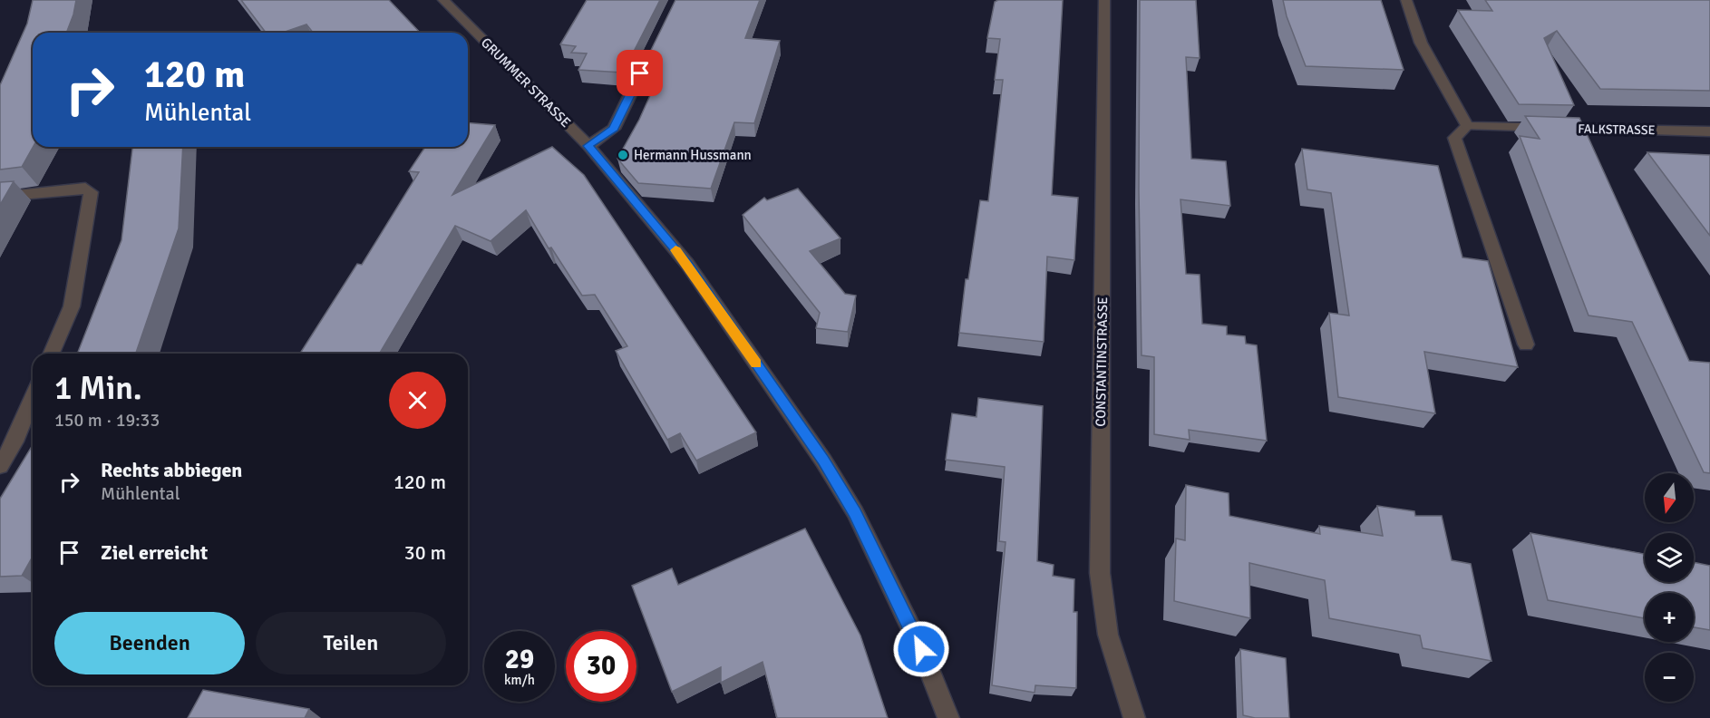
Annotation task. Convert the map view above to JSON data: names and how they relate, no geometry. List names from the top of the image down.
{
  "streets": {
    "street": ["GRUMMER STRASSE", "FALKSTRASSE", "CONSTANTINSTRASSE"]
  },
  "places": ["Hermann Hussmann"],
  "north": "bottom",
  "page": {
    "turn": ["120 m", "Mühlental"],
    "heading": ["1 Min.", "150 m · 19:33"],
    "list": [
      {
        "name": "Rechts abbiegen",
        "note": "Mühlental",
        "value": "120 m"
      },
      {
        "name": "Ziel erreicht",
        "value": "30 m"
      }
    ],
    "map_buttons": ["+", "−"],
    "buttons": ["Beenden", "Teilen"],
    "speed": "29 km/h",
    "limit": "30"
  }
}
